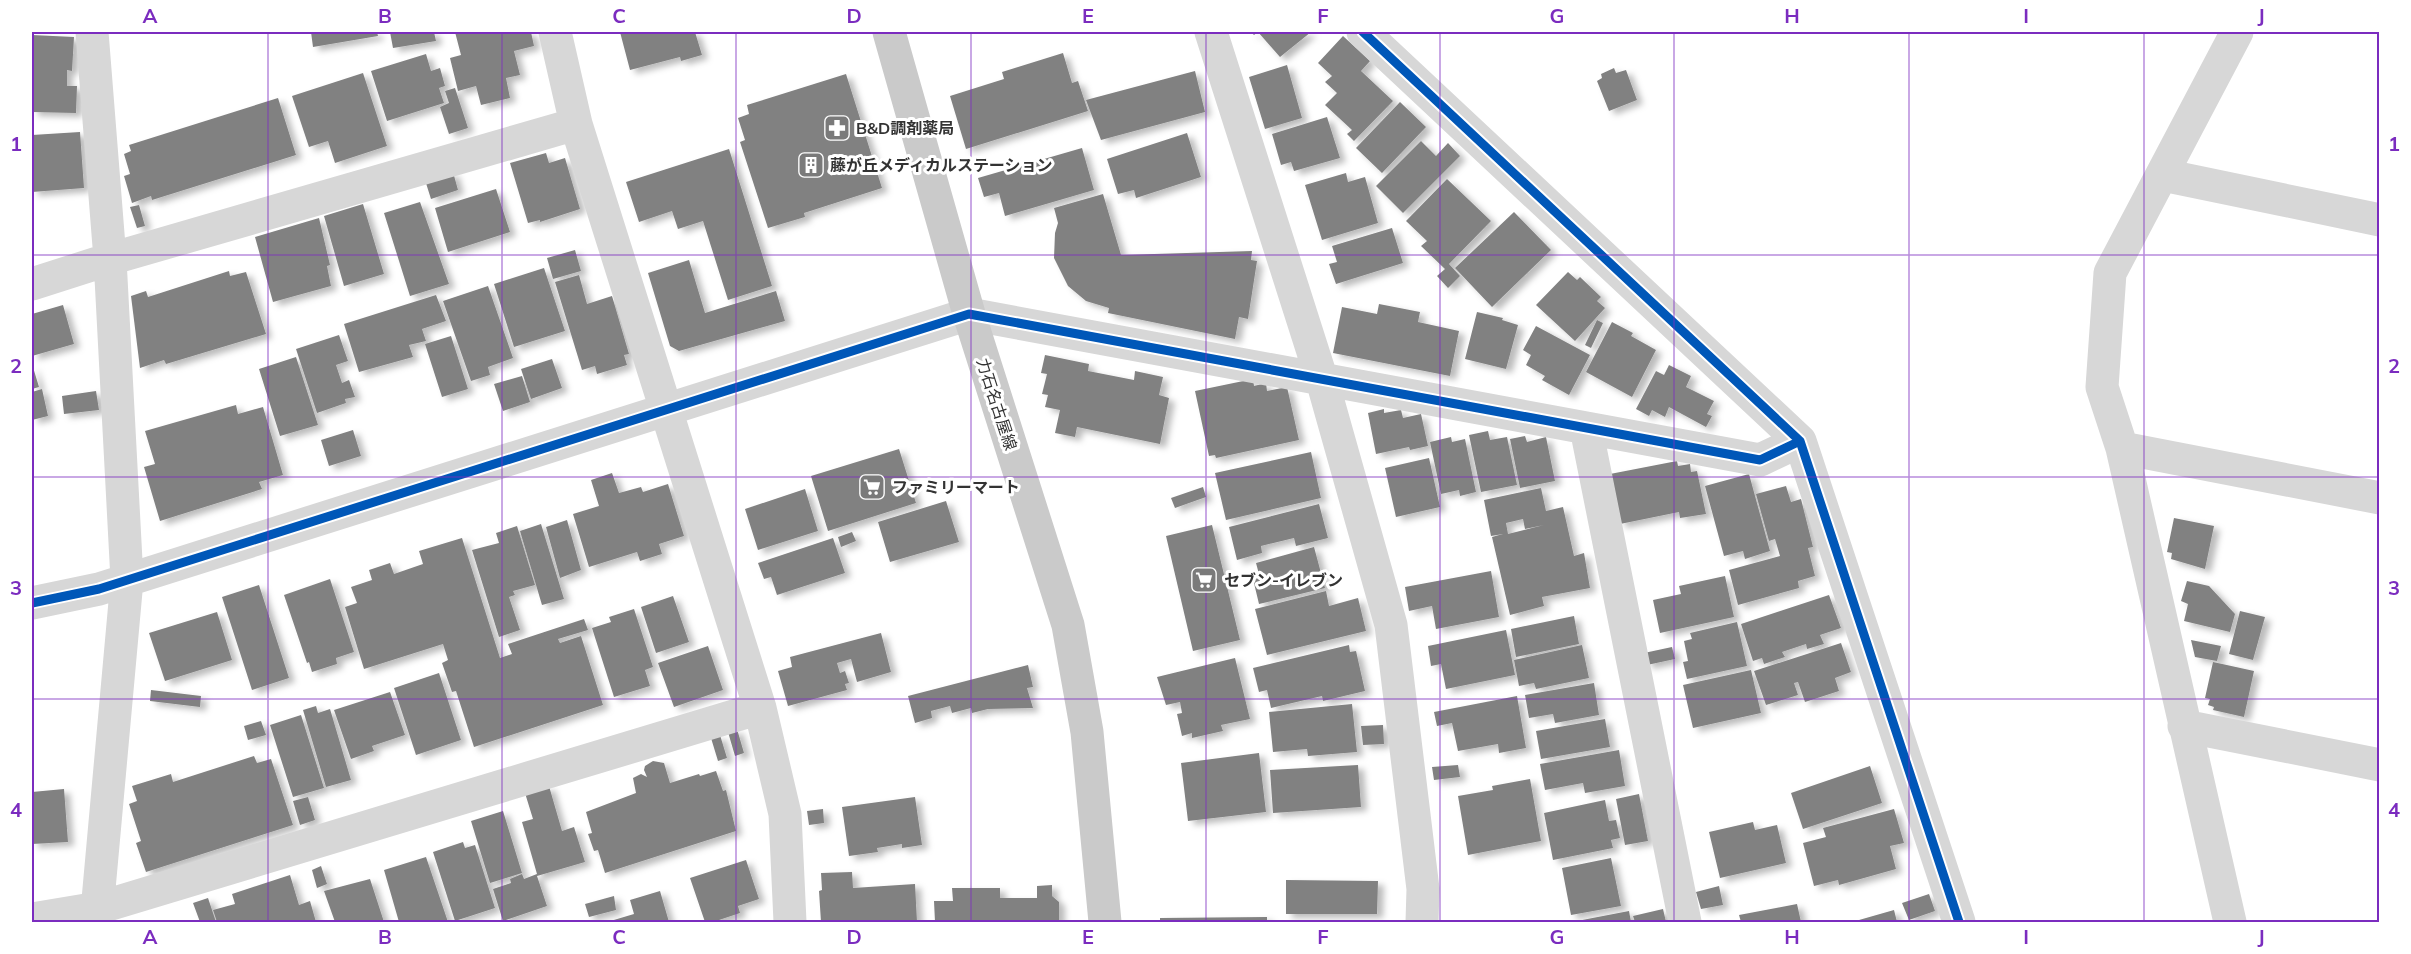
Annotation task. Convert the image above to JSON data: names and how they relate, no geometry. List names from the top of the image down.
{
  "streets": {
    "main road": ["力石名古屋線"]
  },
  "places": {
    "pharmacy": ["B&D調剤薬局"],
    "building": ["藤が丘メディカルステーション"],
    "supermarket": ["ファミリーマート", "セブン-イレブン"]
  },
  "grid": {
    "columns": [
      "A",
      "B",
      "C",
      "D",
      "E",
      "F",
      "G",
      "H",
      "I",
      "J"
    ],
    "rows": [
      "1",
      "2",
      "3",
      "4"
    ]
  }
}
